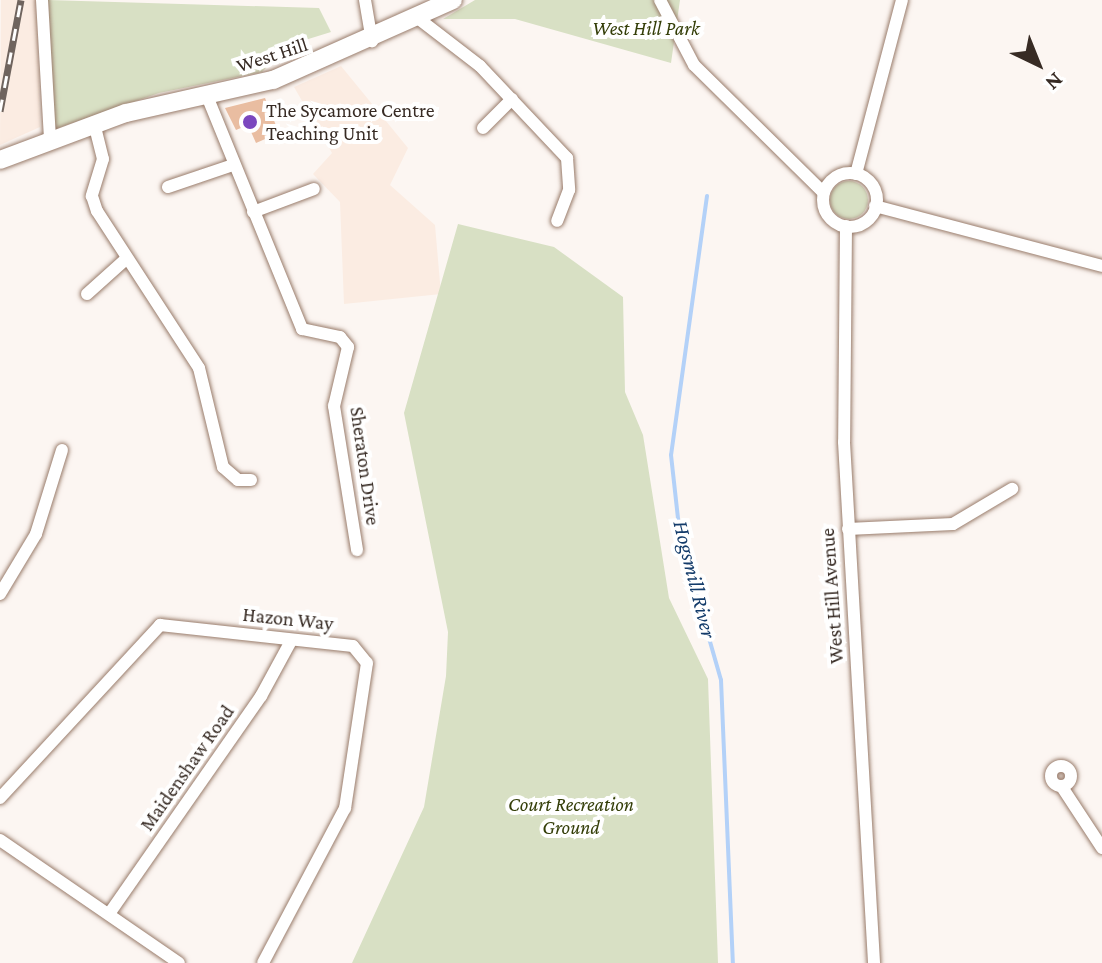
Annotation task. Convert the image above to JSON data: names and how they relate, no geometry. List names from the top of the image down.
{
  "streets": {
    "main road": ["West Hill"],
    "street": [
      "Sheraton Drive",
      "West Hill Avenue",
      "Hazon Way",
      "Maidenshaw Road"
    ]
  },
  "crossings": [
    ["Hazon Way", "Maidenshaw Road"]
  ],
  "water": ["Hogsmill River"],
  "parks": ["West Hill Park", "Court Recreation Ground"],
  "places": ["The Sycamore Centre Teaching Unit"],
  "north": "bottom right"
}
